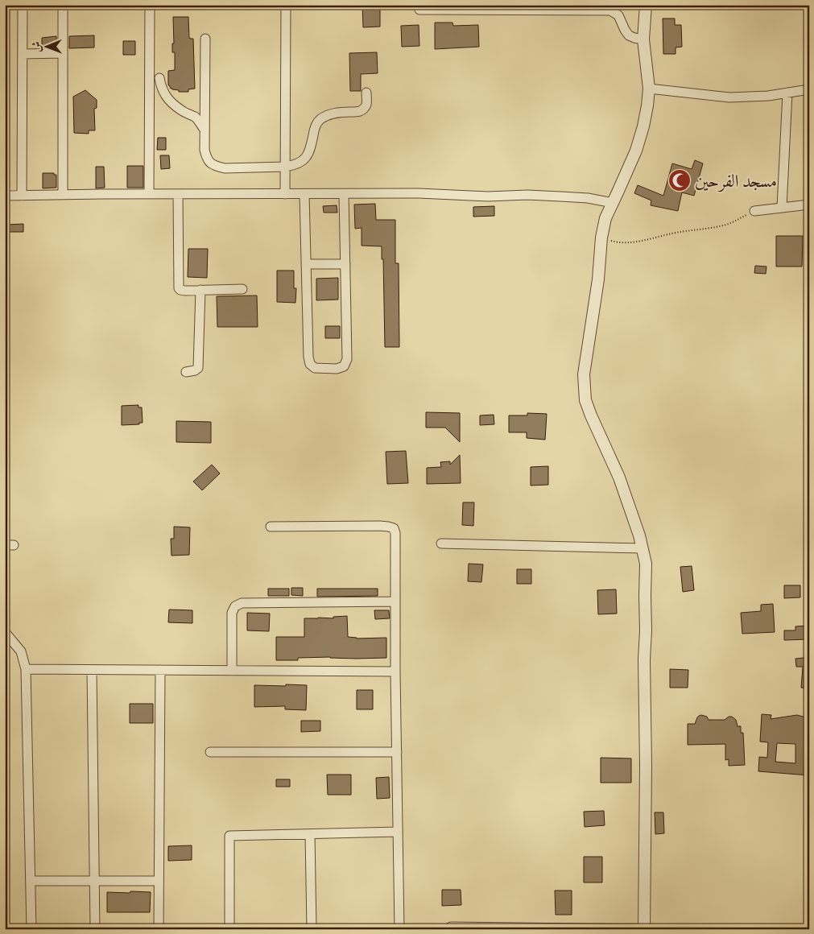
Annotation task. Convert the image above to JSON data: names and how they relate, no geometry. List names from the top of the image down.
{
  "places": {
    "mosque": ["مسجد الفرحين"]
  },
  "north": "left"
}
